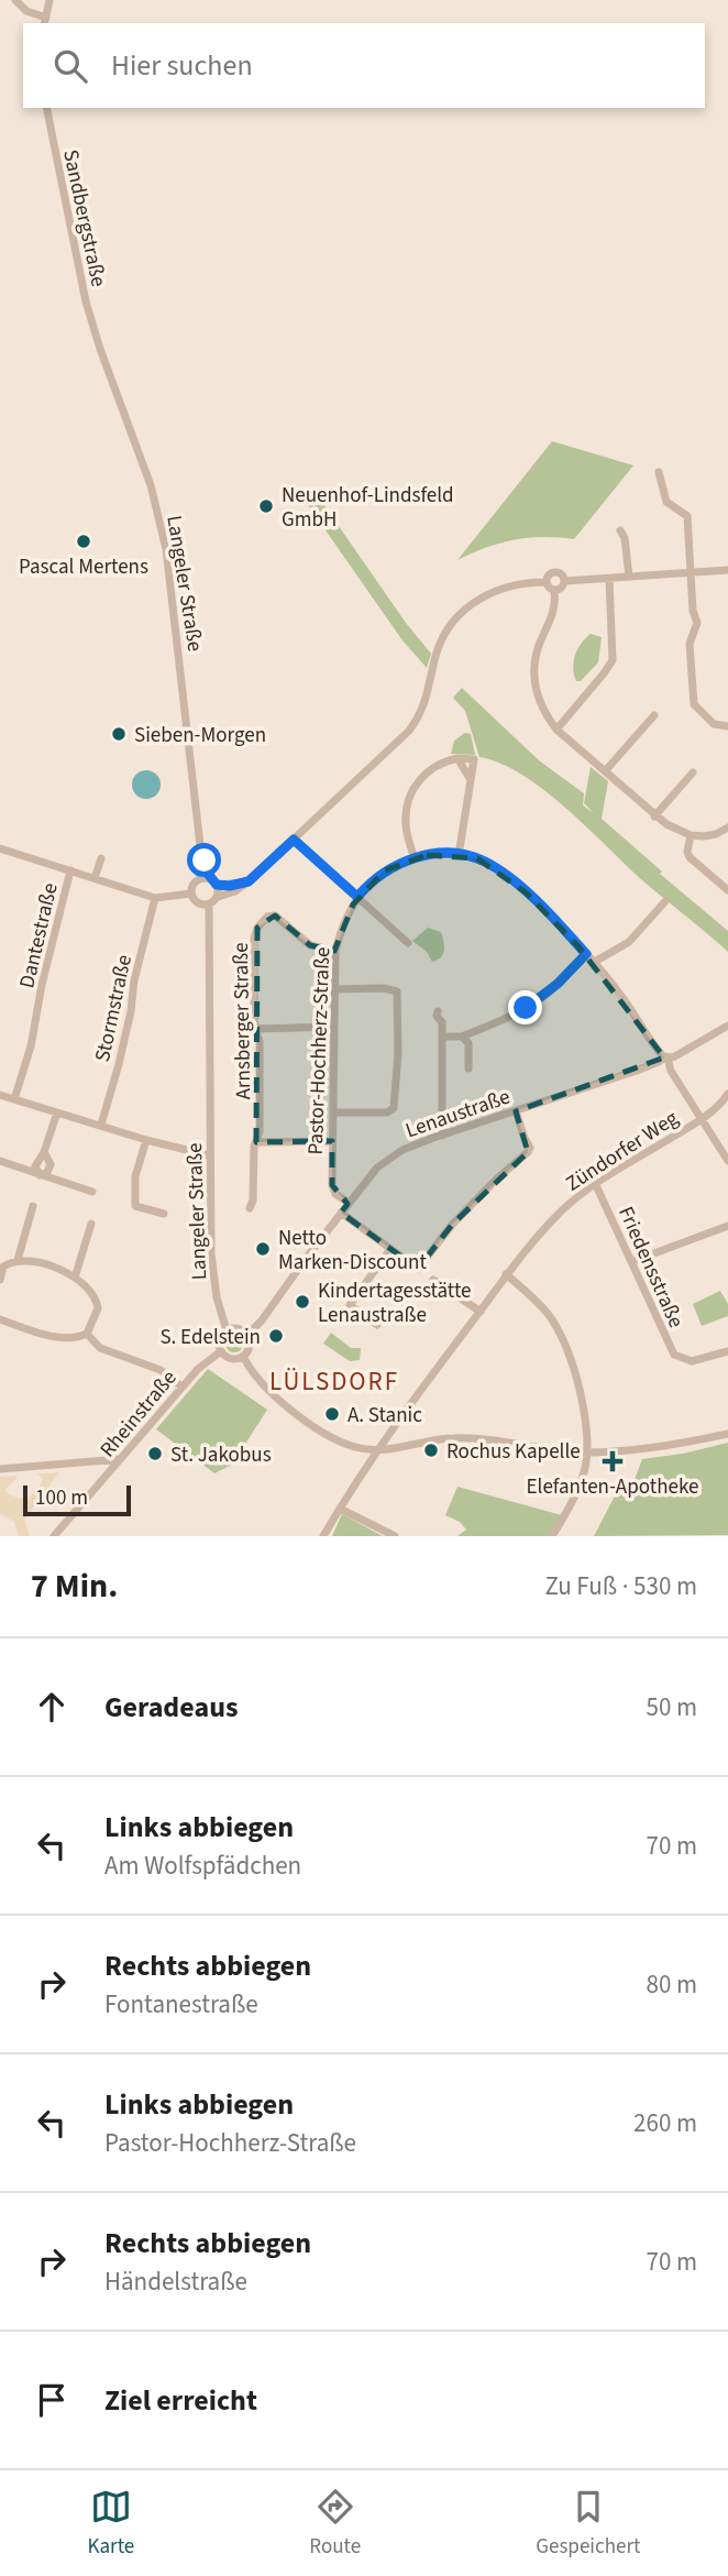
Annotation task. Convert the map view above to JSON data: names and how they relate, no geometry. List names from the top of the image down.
{
  "streets": {
    "street": [
      "Sandbergstraße",
      "Langeler Straße",
      "Dantestraße",
      "Stormstraße",
      "Arnsberger Straße",
      "Pastor-Hochherz-Straße",
      "Lenaustraße",
      "Zündorfer Weg",
      "Friedensstraße",
      "Rheinstraße"
    ]
  },
  "crossings": [
    ["Sandbergstraße", "Langeler Straße"],
    ["Langeler Straße", "Lenaustraße"],
    ["Langeler Straße", "Rheinstraße"],
    ["Arnsberger Straße", "Pastor-Hochherz-Straße"],
    ["Pastor-Hochherz-Straße", "Lenaustraße"],
    ["Pastor-Hochherz-Straße", "Zündorfer Weg"],
    ["Lenaustraße", "Rheinstraße"],
    ["Zündorfer Weg", "Friedensstraße"]
  ],
  "districts": ["LÜLSDORF"],
  "places": {
    "other": [
      "Neuenhof-Lindsfeld GmbH",
      "Pascal Mertens",
      "Sieben-Morgen",
      "Netto Marken-Discount",
      "Kindertagesstätte Lenaustraße",
      "S. Edelstein",
      "A. Stanic",
      "Rochus Kapelle",
      "St. Jakobus"
    ],
    "health": ["Elefanten-Apotheke"]
  },
  "scale_bar": "100 m",
  "page": {
    "search": "Hier suchen",
    "scale": "100 m",
    "heading": ["7 Min.", "Zu Fuß · 530 m"],
    "list": [
      ["Geradeaus", "50 m"],
      ["Links abbiegen", "Am Wolfspfädchen", "70 m"],
      ["Rechts abbiegen", "Fontanestraße", "80 m"],
      ["Links abbiegen", "Pastor-Hochherz-Straße", "260 m"],
      ["Rechts abbiegen", "Händelstraße", "70 m"],
      "Ziel erreicht"
    ],
    "nav": ["Karte", "Route", "Gespeichert"]
  }
}
